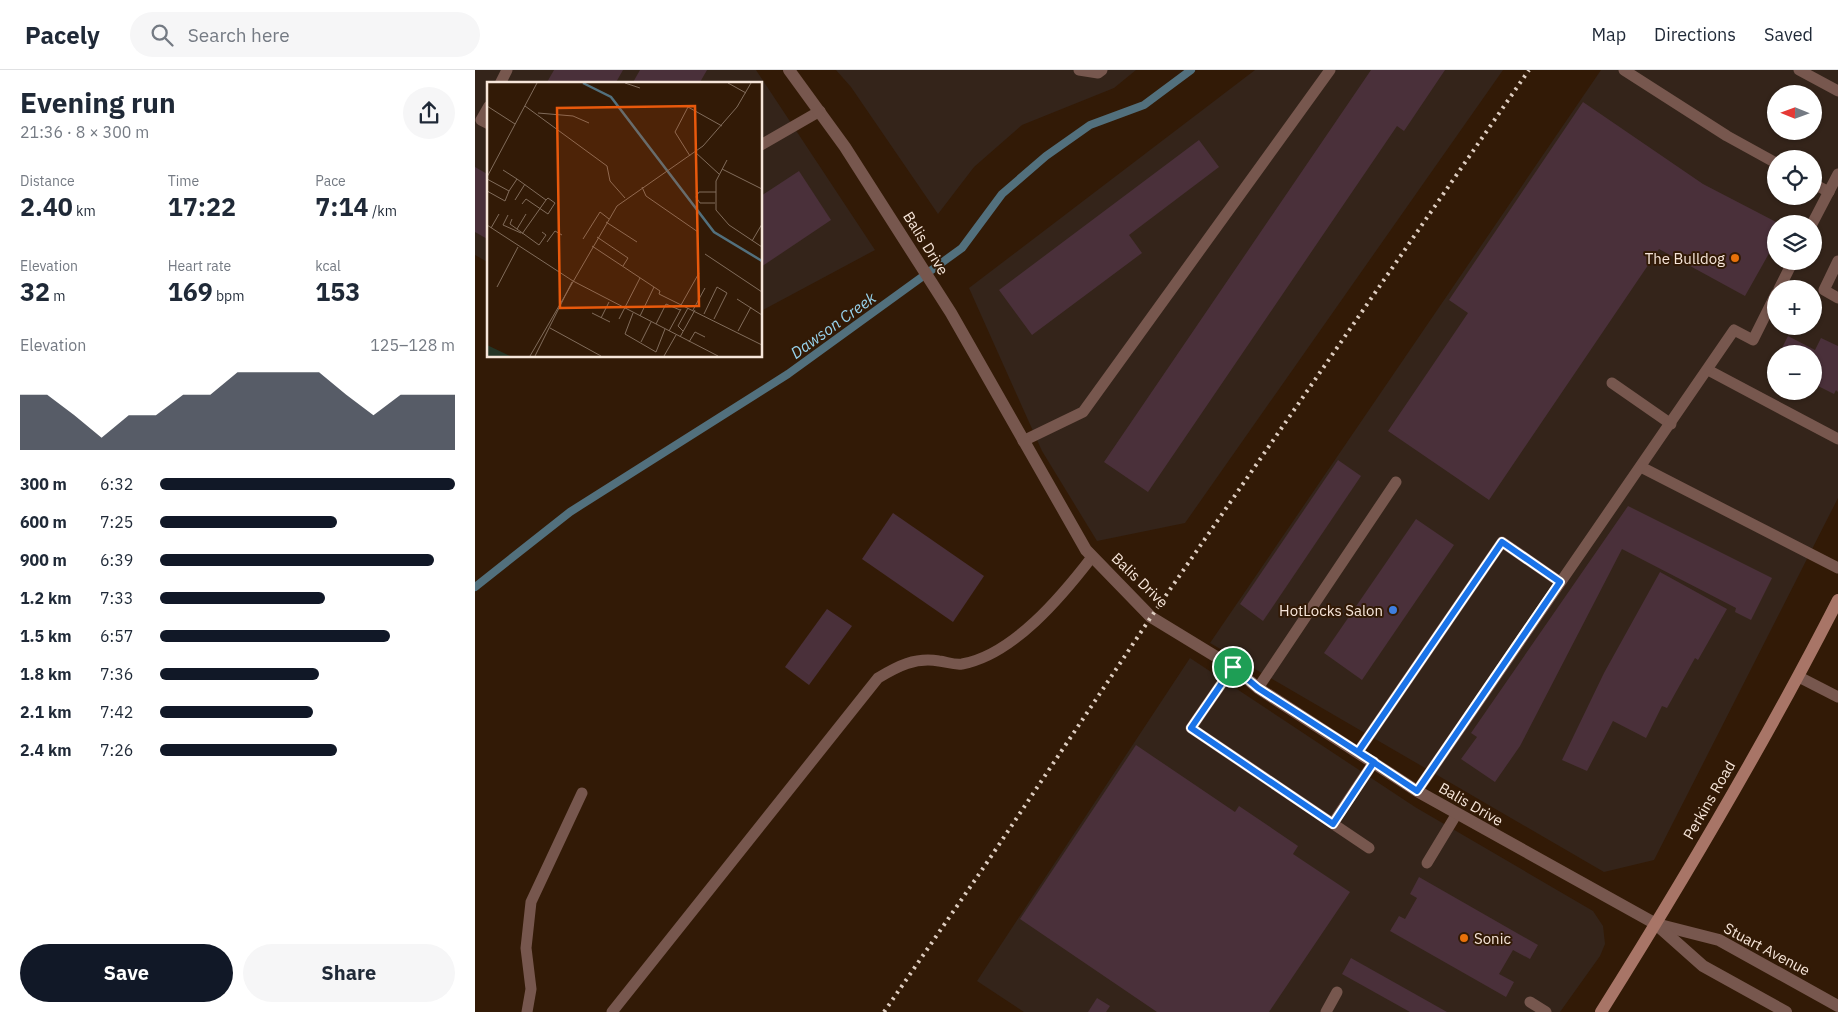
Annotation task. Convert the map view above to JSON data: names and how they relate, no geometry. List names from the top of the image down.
{
  "streets": {
    "main road": ["Perkins Road"],
    "street": ["Balis Drive", "Stuart Avenue"]
  },
  "crossings": [
    ["Balis Drive", "Perkins Road"],
    ["Balis Drive", "Stuart Avenue"],
    ["Perkins Road", "Stuart Avenue"]
  ],
  "water": ["Dawson Creek"],
  "places": ["The Bulldog", "HotLocks Salon", "Sonic"],
  "north": "left",
  "page": {
    "header": "Pacely",
    "search": "Search here",
    "nav": ["Map", "Directions", "Saved"],
    "heading": ["Evening run", "21:36 · 8 × 300 m"],
    "map_buttons": ["+", "−"],
    "stats": [
      ["Distance", "2.40 km"],
      ["Time", "17:22"],
      ["Pace", "7:14 /km"],
      ["Elevation", "32 m"],
      ["Heart rate", "169 bpm"],
      ["kcal", "153"]
    ],
    "chart": ["Elevation", "125–128 m"],
    "list": [
      {
        "name": "300 m",
        "note": "6:32"
      },
      {
        "name": "600 m",
        "note": "7:25"
      },
      {
        "name": "900 m",
        "note": "6:39"
      },
      {
        "name": "1.2 km",
        "note": "7:33"
      },
      {
        "name": "1.5 km",
        "note": "6:57"
      },
      {
        "name": "1.8 km",
        "note": "7:36"
      },
      {
        "name": "2.1 km",
        "note": "7:42"
      },
      {
        "name": "2.4 km",
        "note": "7:26"
      }
    ],
    "buttons": ["Save", "Share"]
  }
}
